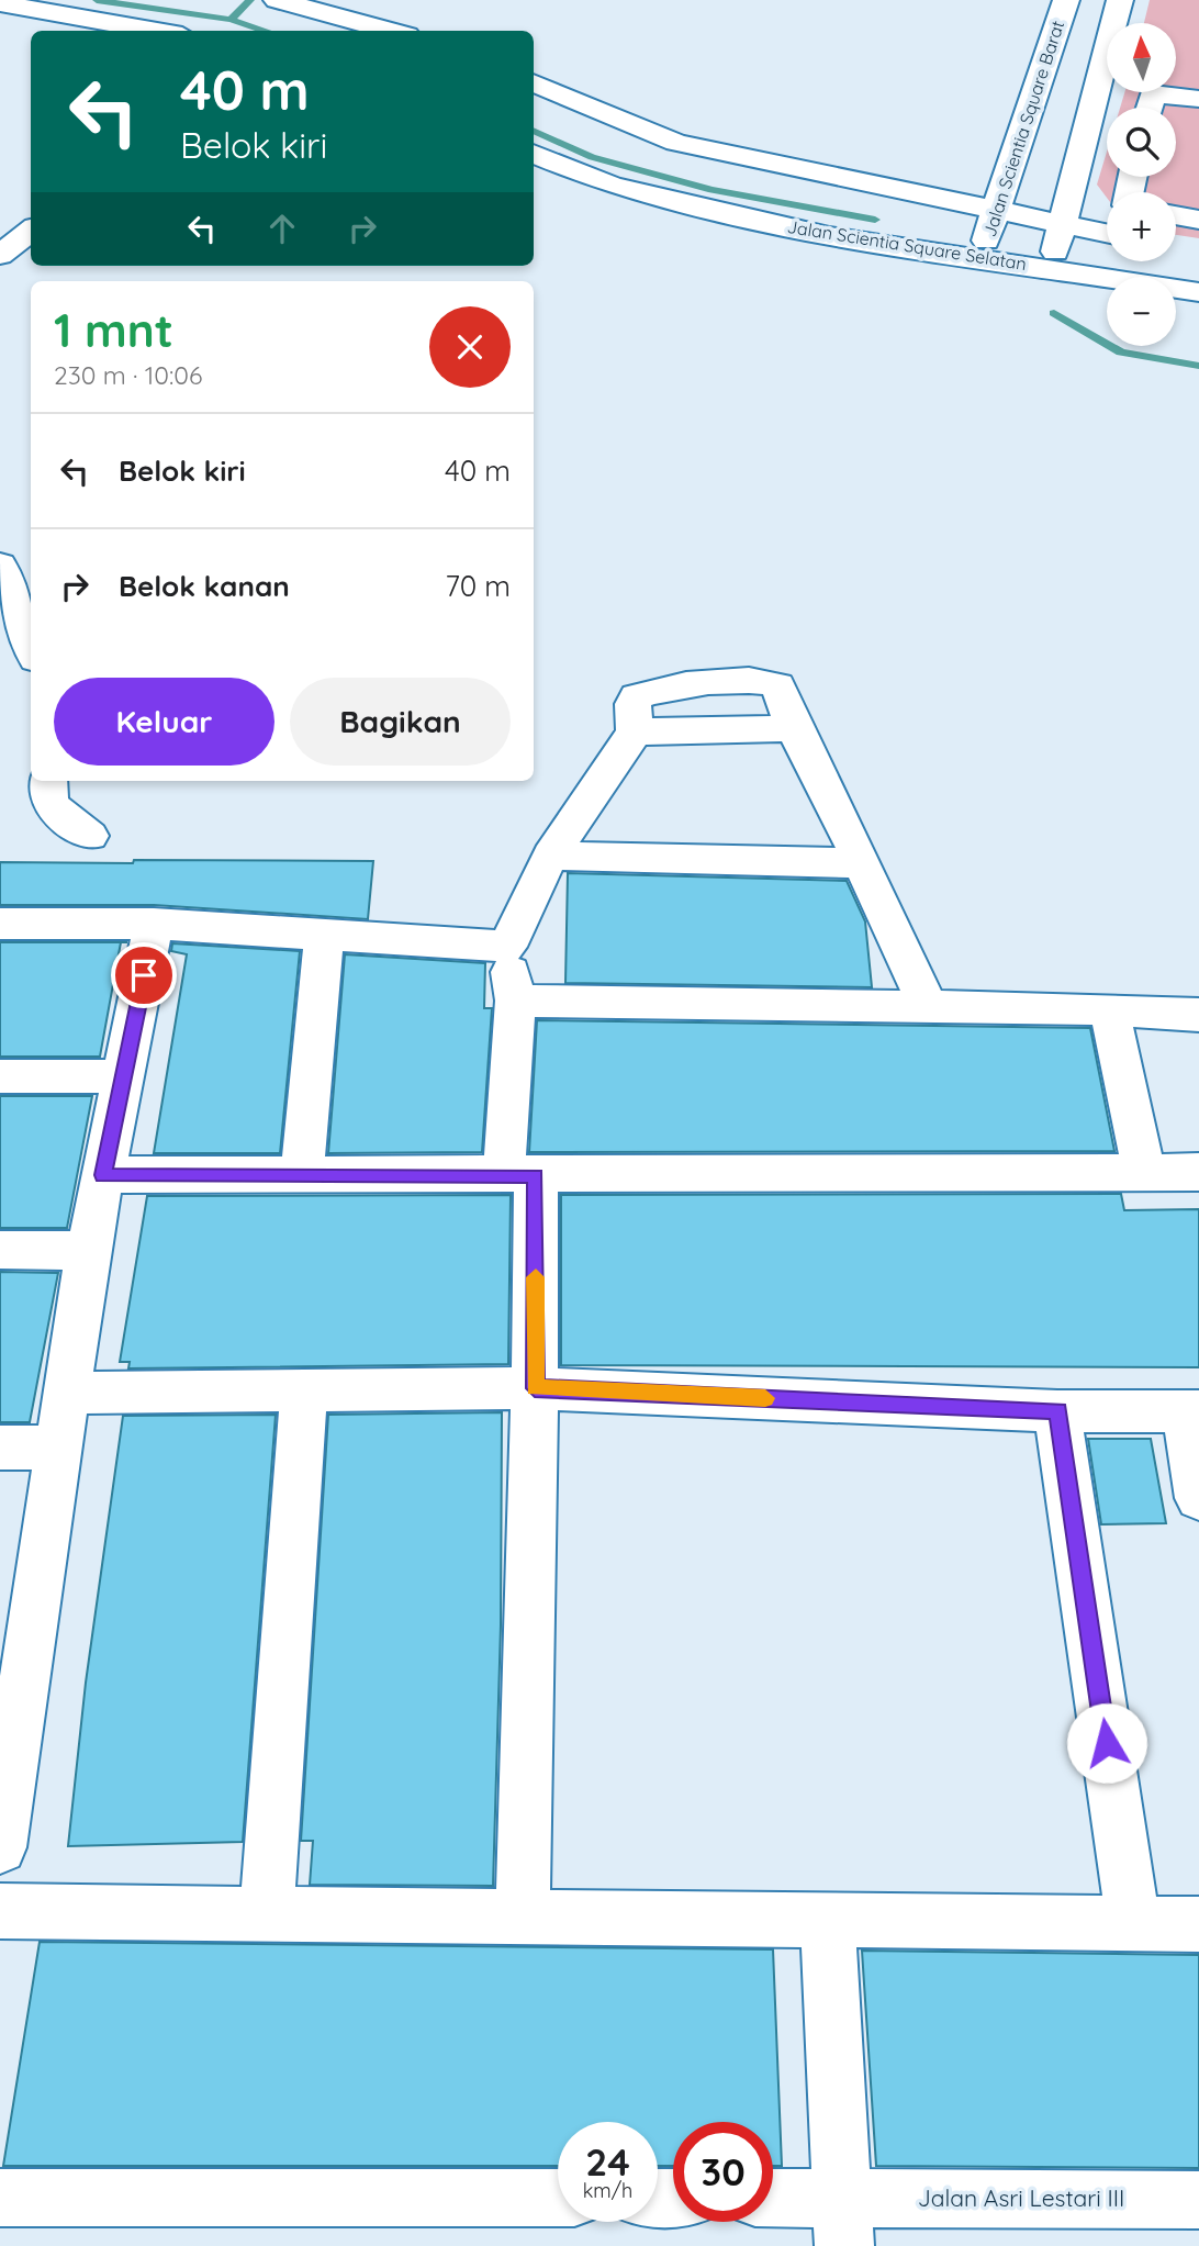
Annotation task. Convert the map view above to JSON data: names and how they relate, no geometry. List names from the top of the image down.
{
  "streets": {
    "street": ["Jalan Scientia Square Barat", "Jalan Scientia Square Selatan", "Jalan Asri Lestari III"]
  },
  "crossings": [
    ["Jalan Scientia Square Barat", "Jalan Scientia Square Selatan"]
  ],
  "north": "top",
  "page": {
    "map_buttons": ["+", "−"],
    "turn": ["40 m", "Belok kiri"],
    "heading": ["1 mnt", "230 m · 10:06"],
    "list": [
      {
        "name": "Belok kiri",
        "value": "40 m"
      },
      {
        "name": "Belok kanan",
        "value": "70 m"
      }
    ],
    "buttons": ["Keluar", "Bagikan"],
    "speed": "24 km/h",
    "limit": "30"
  }
}
